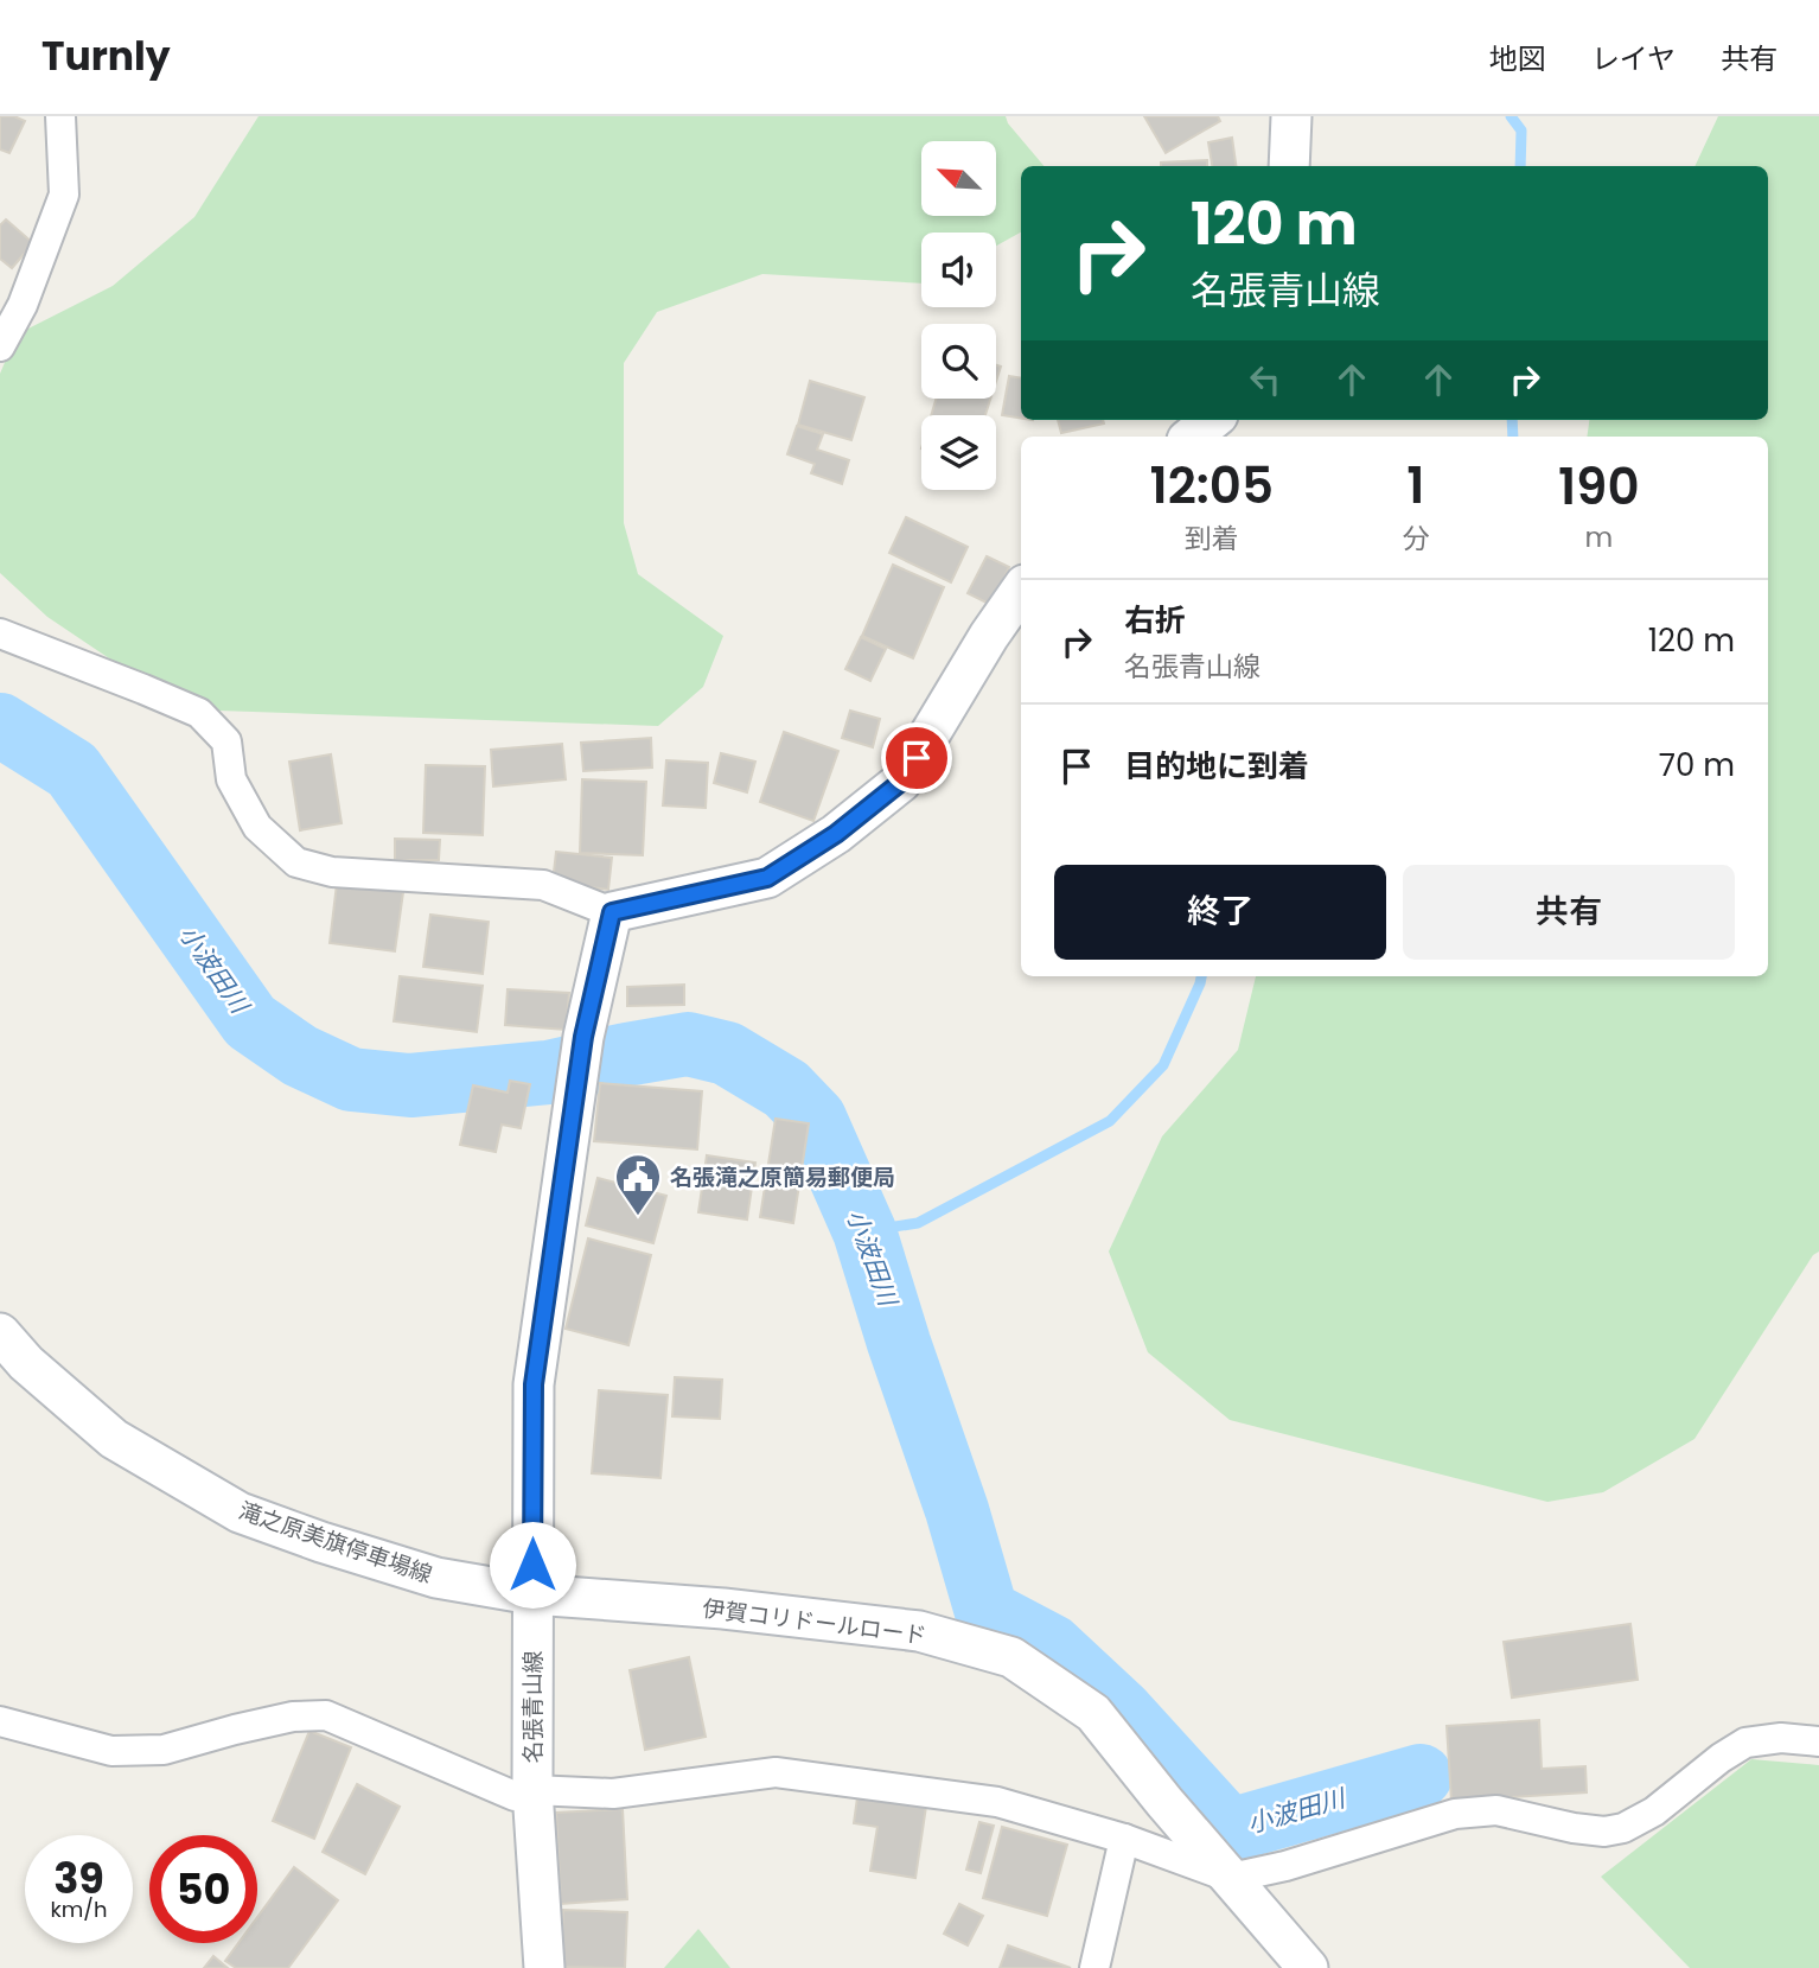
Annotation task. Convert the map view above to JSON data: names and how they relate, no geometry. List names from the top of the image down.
{
  "streets": {
    "main road": ["滝之原美旗停車場線", "伊賀コリドールロード", "名張青山線"]
  },
  "crossings": [
    ["滝之原美旗停車場線", "伊賀コリドールロード"],
    ["滝之原美旗停車場線", "名張青山線"],
    ["伊賀コリドールロード", "名張青山線"]
  ],
  "water": ["小波田川"],
  "places": {
    "public building": ["名張滝之原簡易郵便局"]
  },
  "north": "top left",
  "page": {
    "header": "Turnly",
    "nav": ["地図", "レイヤ", "共有"],
    "turn": ["120 m", "名張青山線"],
    "eta": [
      "12:05",
      "到着",
      "1",
      "分",
      "190",
      "m"
    ],
    "list": [
      {
        "name": "右折",
        "note": "名張青山線",
        "value": "120 m"
      },
      {
        "name": "目的地に到着",
        "value": "70 m"
      }
    ],
    "buttons": ["終了", "共有"],
    "speed": "39 km/h",
    "limit": "50"
  }
}
